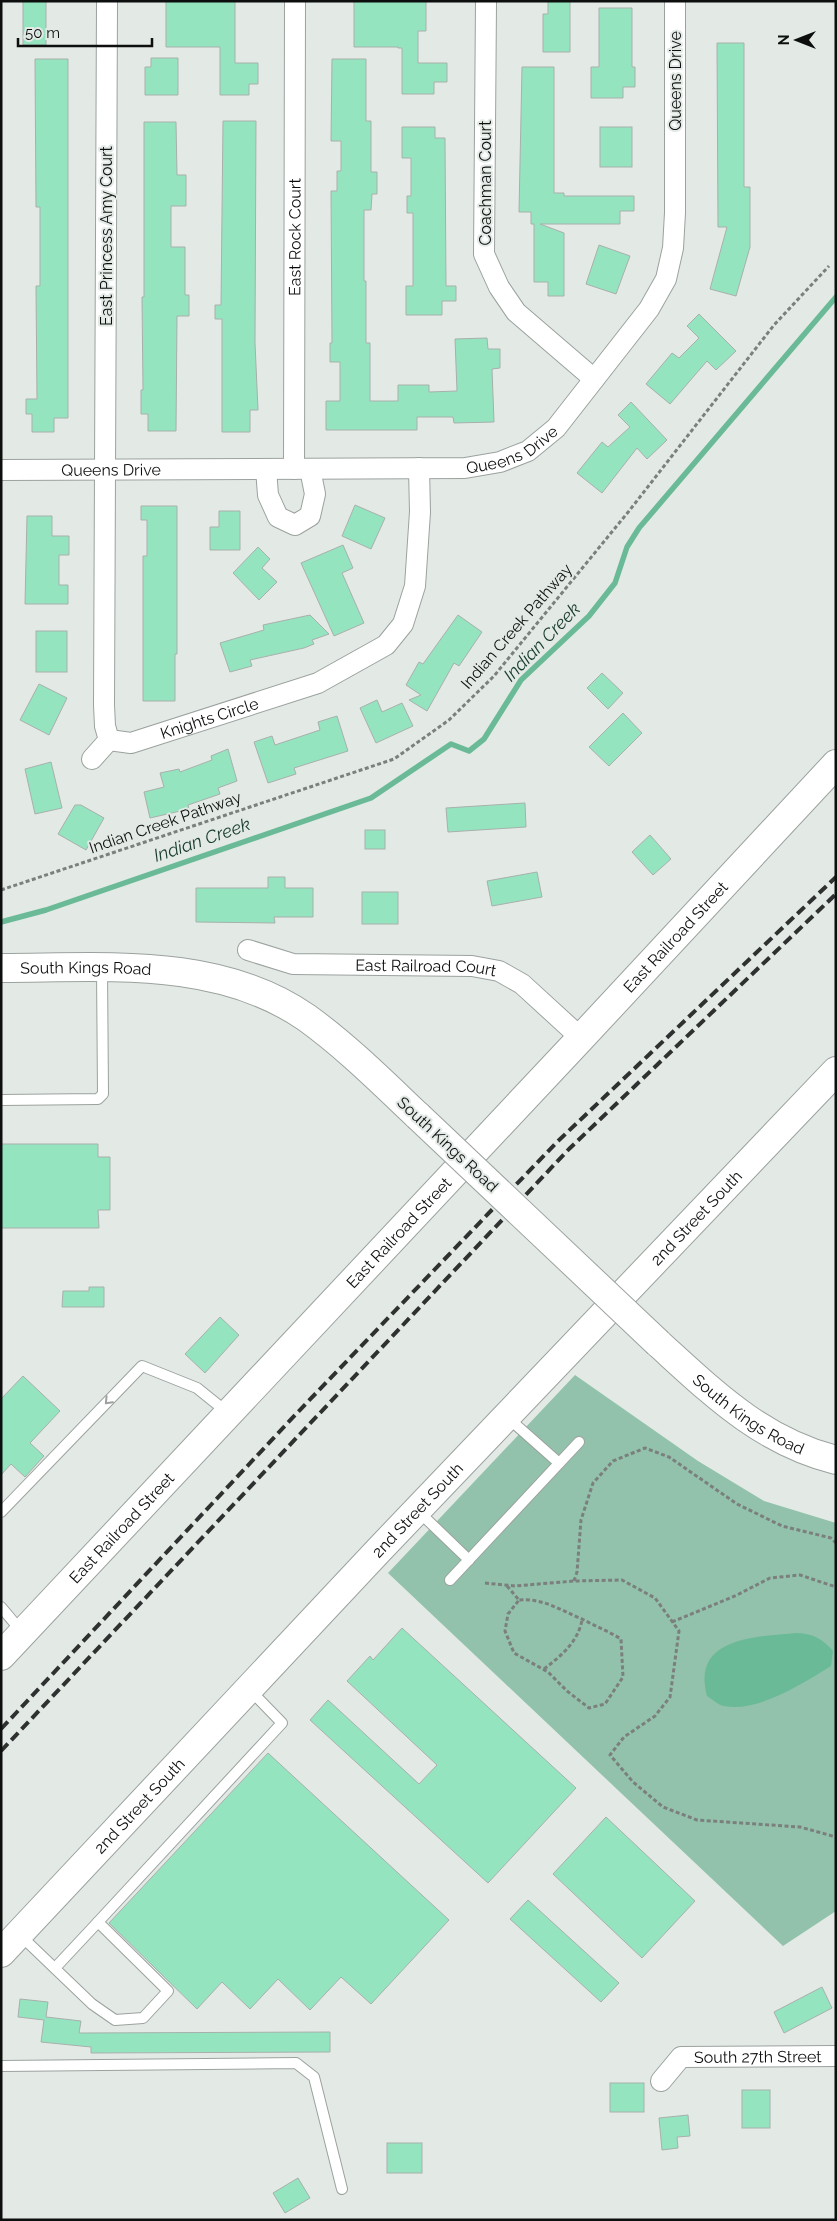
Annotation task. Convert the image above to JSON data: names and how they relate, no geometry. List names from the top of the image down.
{
  "streets": {
    "street": [
      "Queens Drive",
      "Coachman Court",
      "East Princess Amy Court",
      "East Rock Court",
      "Knights Circle",
      "East Railroad Street",
      "South Kings Road",
      "East Railroad Court",
      "2nd Street South",
      "South 27th Street"
    ],
    "path": ["Indian Creek Pathway"]
  },
  "crossings": [
    ["Queens Drive", "Coachman Court"],
    ["Queens Drive", "East Princess Amy Court"],
    ["Queens Drive", "East Rock Court"],
    ["Queens Drive", "Knights Circle"],
    ["East Railroad Street", "East Railroad Court"]
  ],
  "water": ["Indian Creek"],
  "scale_bar": "50 m",
  "north": "left"
}
